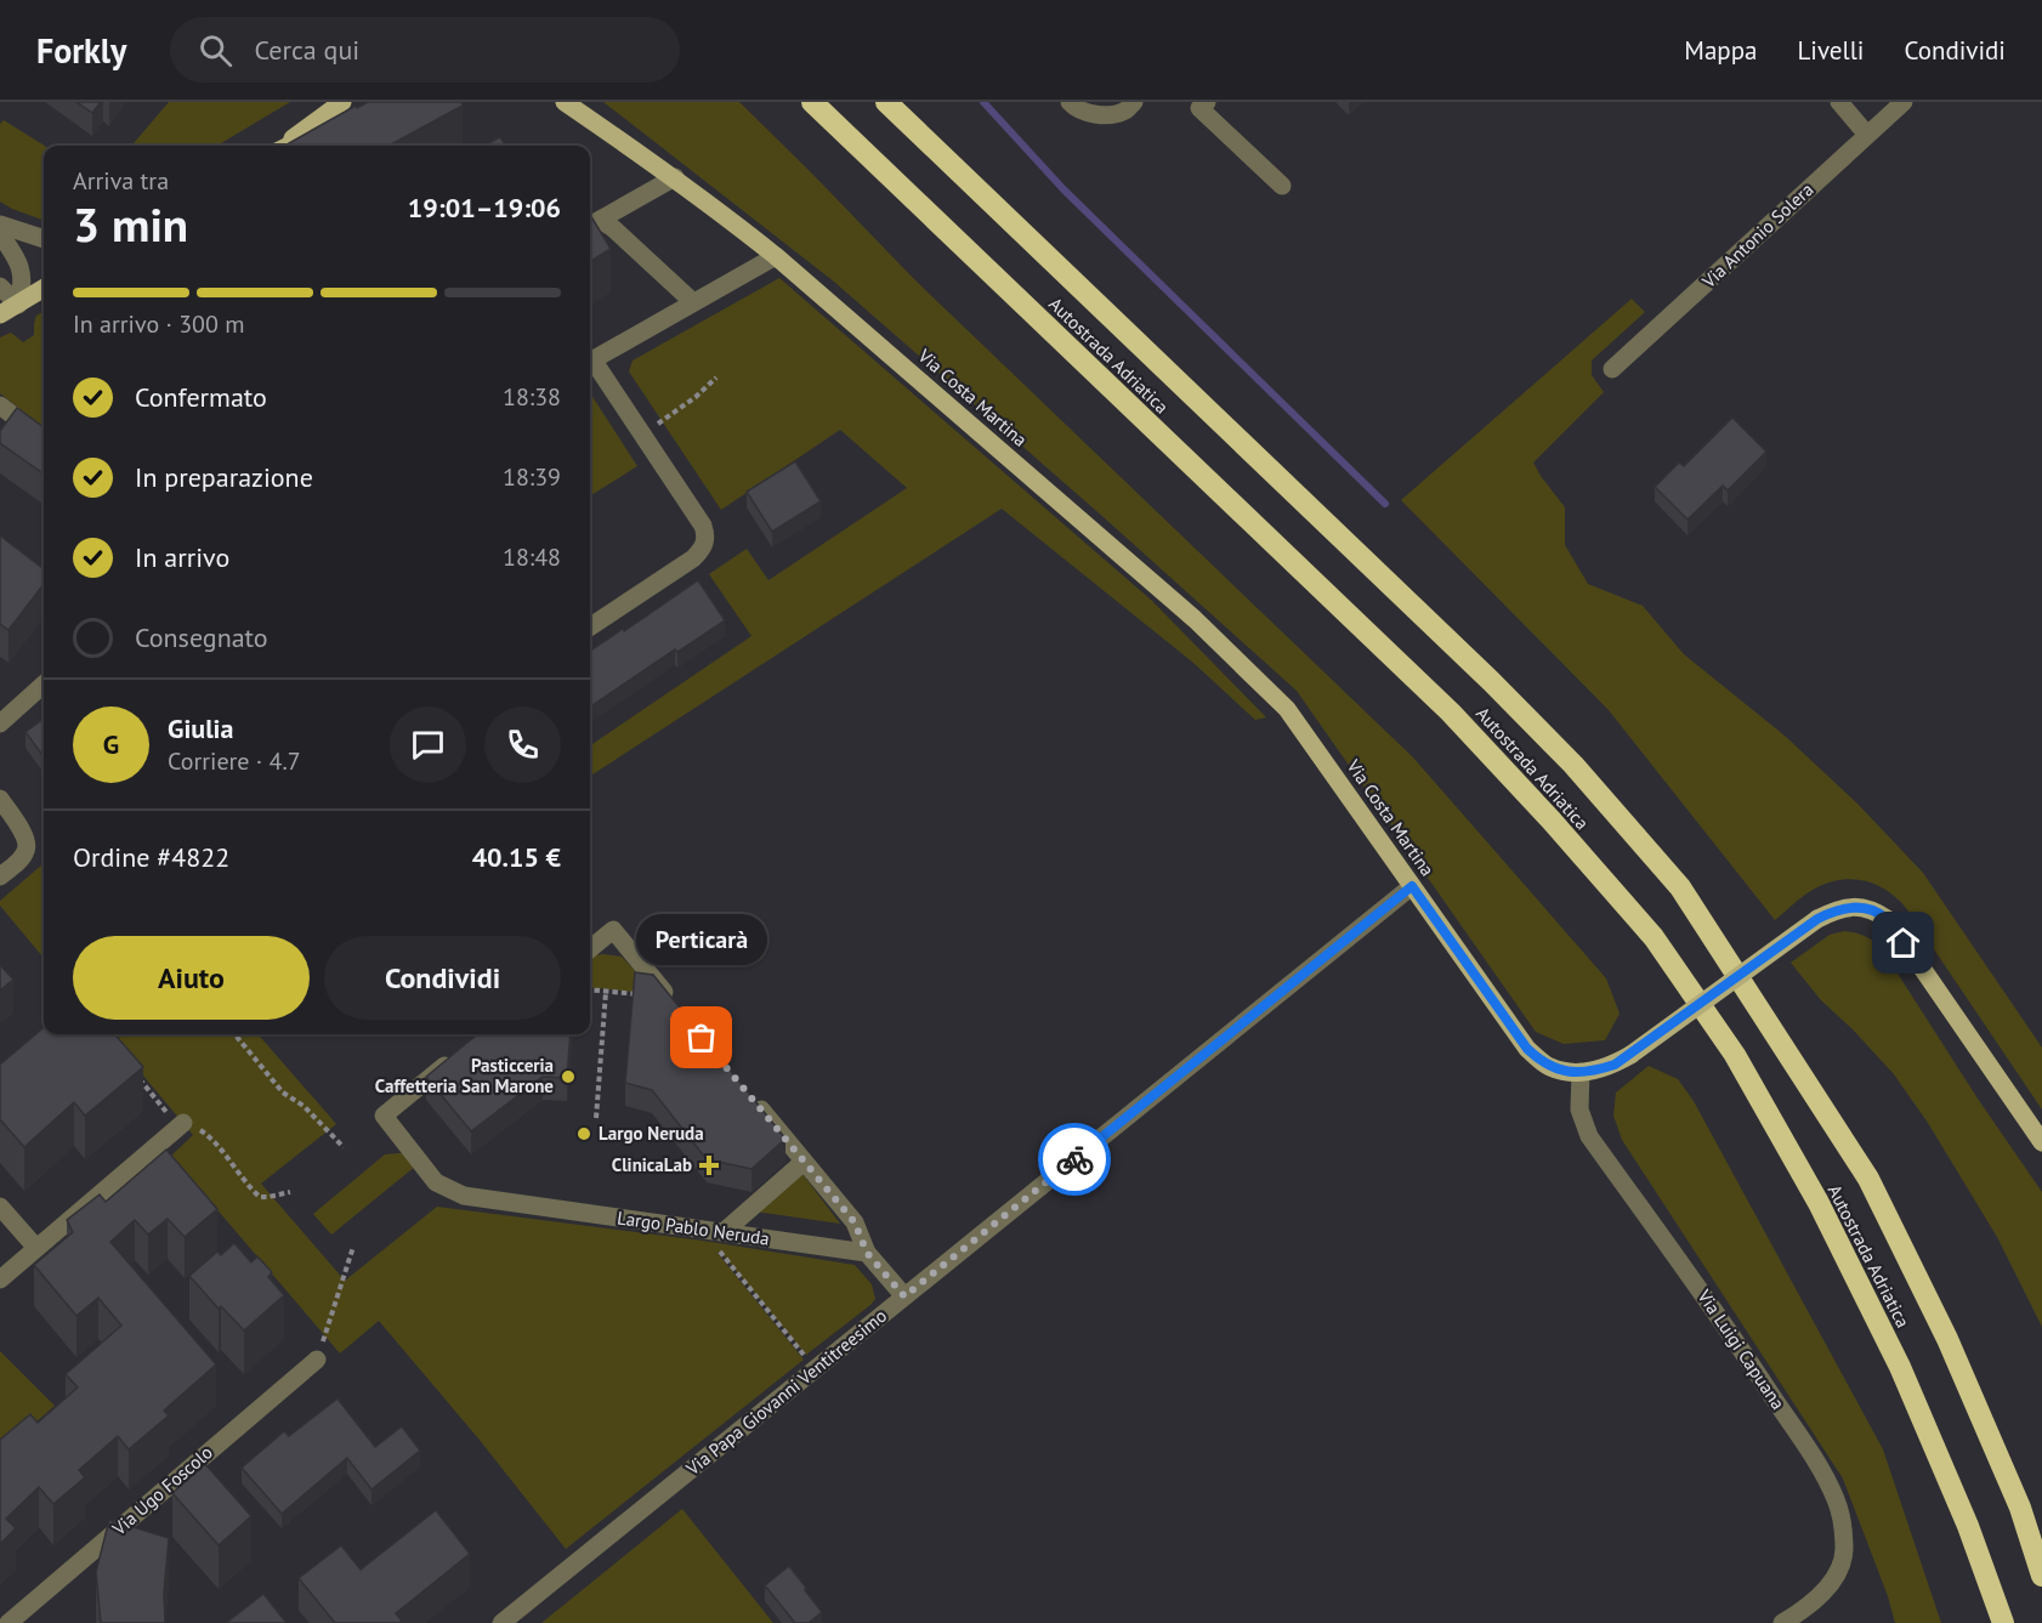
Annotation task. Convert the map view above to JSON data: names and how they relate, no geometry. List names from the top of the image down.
{
  "streets": {
    "highway": ["Autostrada Adriatica"],
    "main road": ["Via Costa Martina"],
    "street": [
      "Via Antonio Solera",
      "Largo Pablo Neruda",
      "Via Luigi Capuana",
      "Via Papa Giovanni Ventitreesimo",
      "Via Ugo Foscolo"
    ]
  },
  "crossings": [
    ["Via Costa Martina", "Via Luigi Capuana"],
    ["Via Costa Martina", "Via Papa Giovanni Ventitreesimo"]
  ],
  "places": {
    "other": ["Perticarà", "Pasticceria Caffetteria San Marone", "Largo Neruda"],
    "health": ["ClinicaLab"]
  },
  "page": {
    "header": "Forkly",
    "search": "Cerca qui",
    "nav": ["Mappa", "Livelli", "Condividi"],
    "heading": ["3 min", "Arriva tra", "19:01–19:06"],
    "panel": [
      "Giulia",
      "Corriere · 4.7",
      "Ordine #4822",
      "40.15 €"
    ],
    "bar": "In arrivo · 300 m",
    "list": [
      ["Confermato", "18:38"],
      ["In preparazione", "18:39"],
      ["In arrivo", "18:48"],
      "Consegnato"
    ],
    "round": "G",
    "bubble": "Perticarà",
    "buttons": ["Aiuto", "Condividi"]
  }
}
